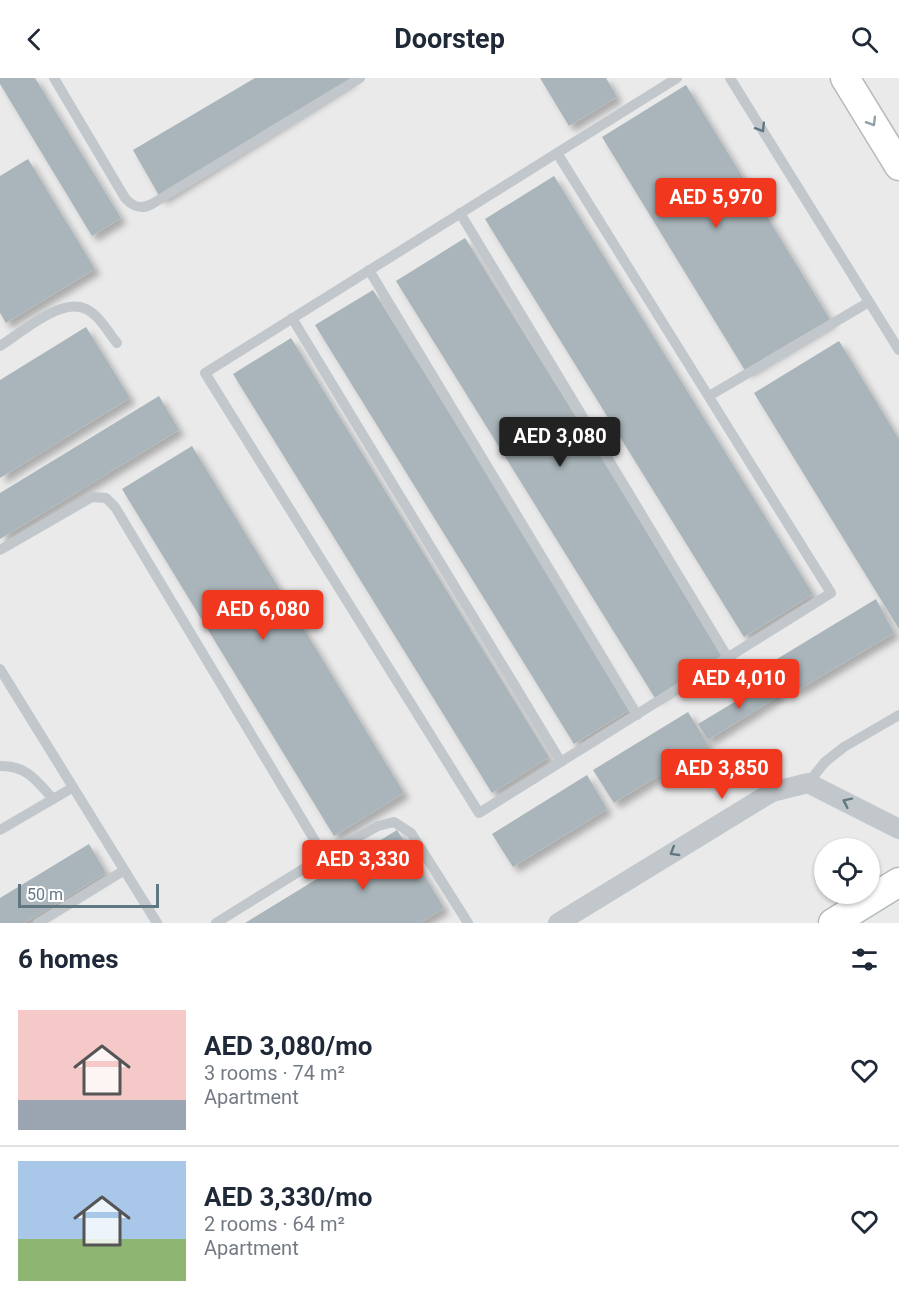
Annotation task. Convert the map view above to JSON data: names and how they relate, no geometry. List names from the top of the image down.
{
  "scale_bar": "50 m",
  "page": {
    "header": "Doorstep",
    "price": [
      "AED 5,970",
      "AED 3,080",
      "AED 6,080",
      "AED 4,010",
      "AED 3,850",
      "AED 3,330"
    ],
    "scale": "50 m",
    "heading": "6 homes",
    "list": [
      {
        "name": "AED 3,080/mo",
        "note": "3 rooms · 74 m² · Apartment"
      },
      {
        "name": "AED 3,330/mo",
        "note": "2 rooms · 64 m² · Apartment"
      }
    ]
  }
}
